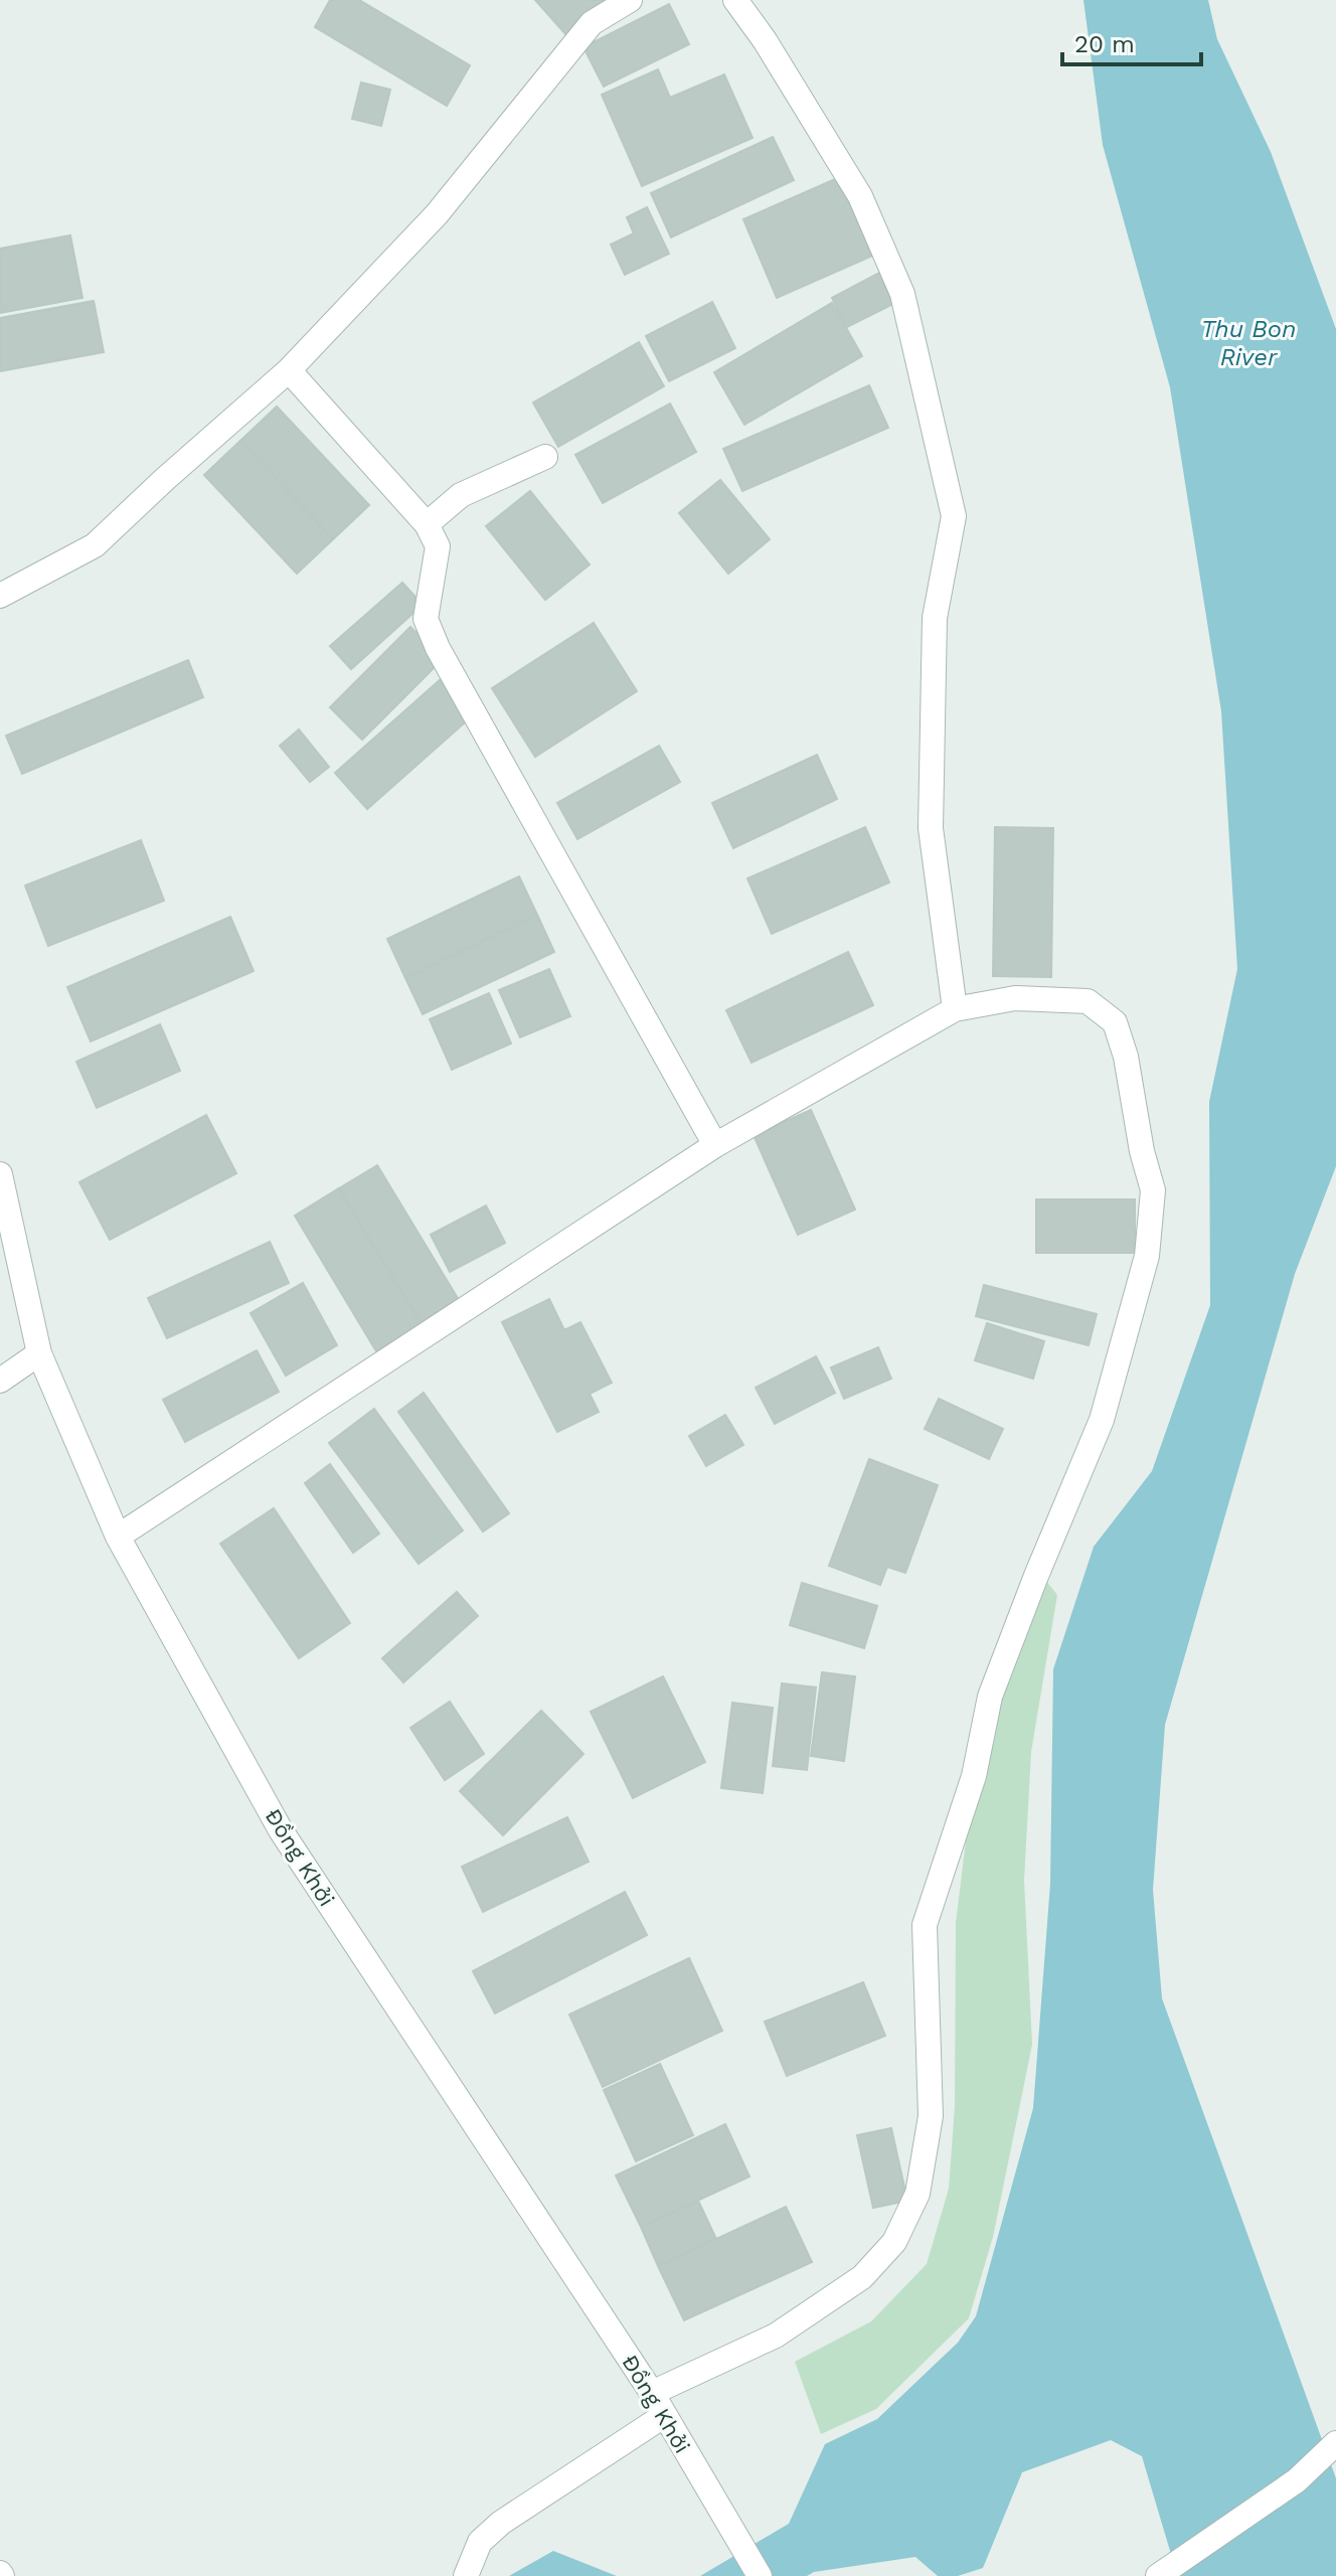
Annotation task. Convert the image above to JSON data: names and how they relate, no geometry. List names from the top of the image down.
{
  "streets": {
    "street": ["Đồng Khởi"]
  },
  "water": ["Thu Bon River"],
  "scale_bar": "20 m"
}
